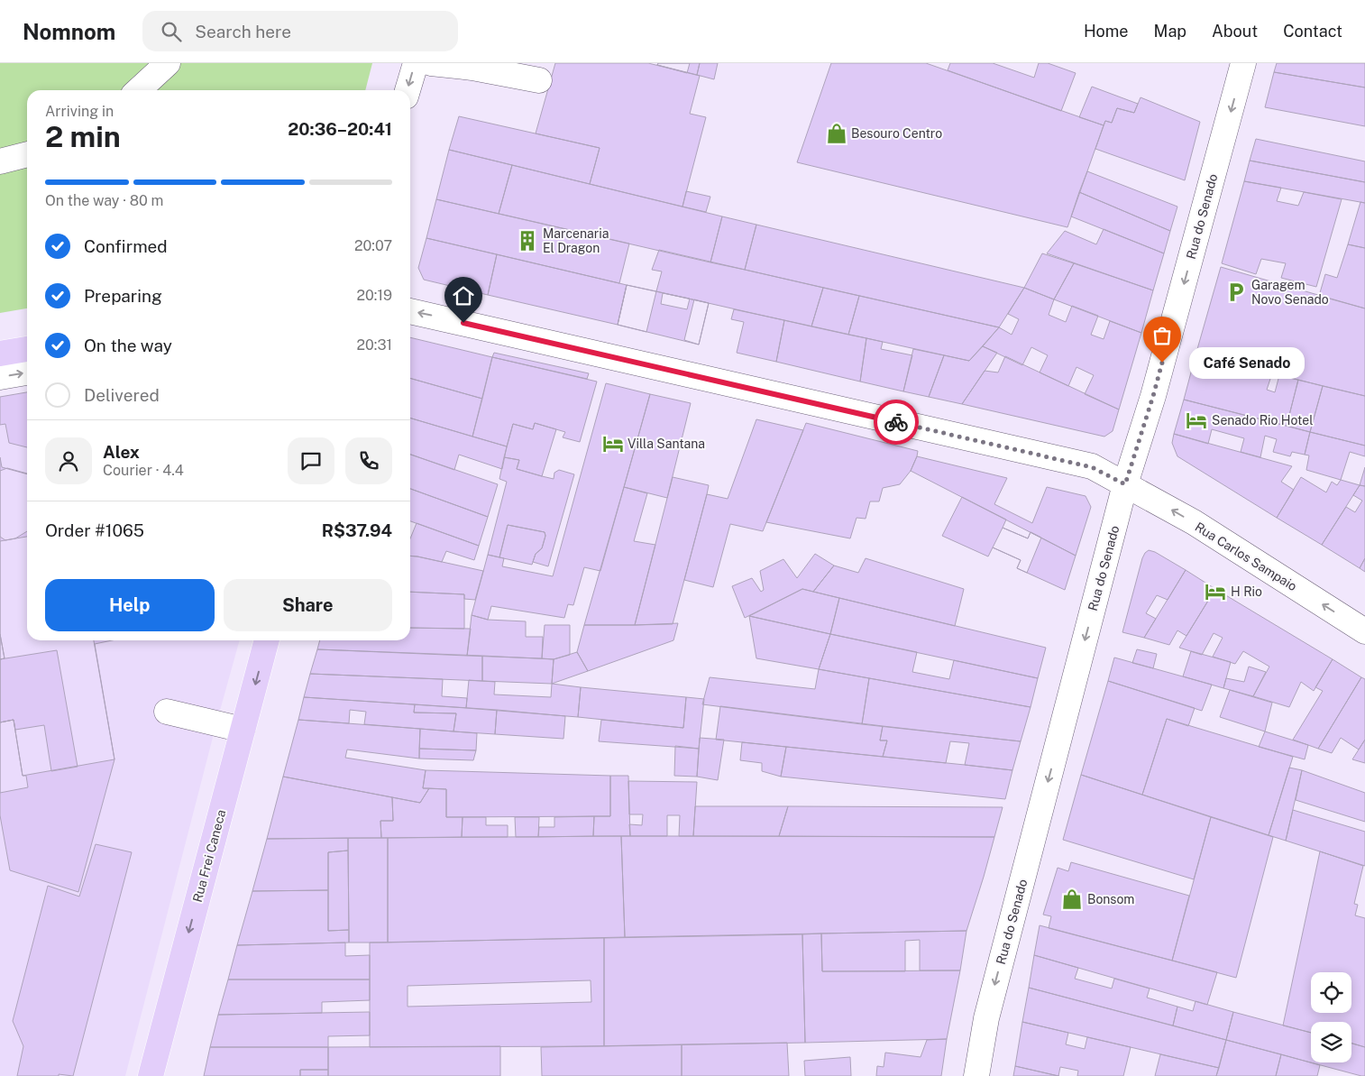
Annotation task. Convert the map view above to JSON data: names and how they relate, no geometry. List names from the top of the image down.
{
  "streets": {
    "main road": ["Rua Frei Caneca"],
    "street": ["Rua do Senado", "Rua Carlos Sampaio"]
  },
  "crossings": [
    ["Rua do Senado", "Rua Carlos Sampaio"]
  ],
  "one_way": ["Rua do Senado", "Rua Carlos Sampaio", "Rua Frei Caneca"],
  "places": {
    "shop": ["Besouro Centro", "Bonsom"],
    "building": ["Marcenaria El Dragon"],
    "parking": ["Garagem Novo Senado"],
    "other": ["Café Senado"],
    "hotel": ["Senado Rio Hotel", "Villa Santana", "H Rio"]
  },
  "page": {
    "header": "Nomnom",
    "search": "Search here",
    "nav": [
      "Home",
      "Map",
      "About",
      "Contact"
    ],
    "heading": ["2 min", "Arriving in", "20:36–20:41"],
    "panel": [
      "Alex",
      "Courier · 4.4",
      "Order #1065",
      "R$37.94"
    ],
    "bar": "On the way · 80 m",
    "list": [
      ["Confirmed", "20:07"],
      ["Preparing", "20:19"],
      ["On the way", "20:31"],
      "Delivered"
    ],
    "bubble": "Café Senado",
    "buttons": ["Help", "Share"]
  }
}
